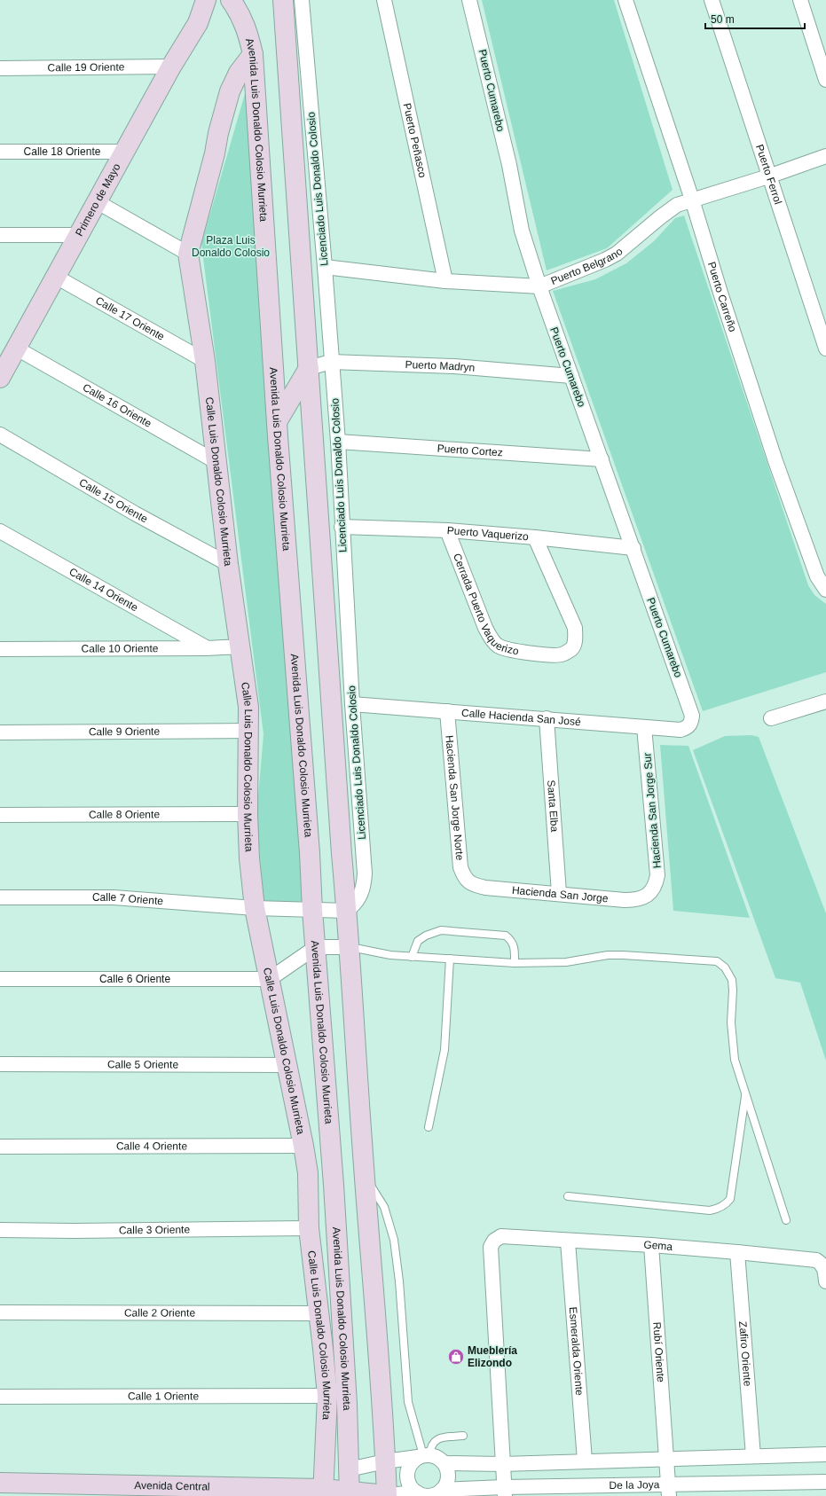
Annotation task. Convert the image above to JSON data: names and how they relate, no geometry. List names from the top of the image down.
{
  "streets": {
    "main road": [
      "Avenida Luis Donaldo Colosio Murrieta",
      "Primero de Mayo",
      "Calle Luis Donaldo Colosio Murrieta",
      "Avenida Central"
    ],
    "street": [
      "Calle 19 Oriente",
      "Puerto Cumarebo",
      "Puerto Peñasco",
      "Calle 18 Oriente",
      "Puerto Ferrol",
      "Licenciado Luis Donaldo Colosio",
      "Puerto Belgrano",
      "Puerto Carreño",
      "Calle 17 Oriente",
      "Puerto Madryn",
      "Calle 16 Oriente",
      "Puerto Cortez",
      "Calle 15 Oriente",
      "Puerto Vaquerizo",
      "Calle 14 Oriente",
      "Cerrada Puerto Vaquerizo",
      "Calle 10 Oriente",
      "Calle Hacienda San José",
      "Calle 9 Oriente",
      "Hacienda San Jorge Norte",
      "Santa Elba",
      "Hacienda San Jorge Sur",
      "Calle 8 Oriente",
      "Hacienda San Jorge",
      "Calle 7 Oriente",
      "Calle 6 Oriente",
      "Calle 5 Oriente",
      "Calle 4 Oriente",
      "Calle 3 Oriente",
      "Gema",
      "Calle 2 Oriente",
      "Esmeralda Oriente",
      "Rubí Oriente",
      "Zafiro Oriente",
      "Calle 1 Oriente",
      "De la Joya"
    ]
  },
  "crossings": [
    ["Calle 19 Oriente", "Primero de Mayo"],
    ["Puerto Cumarebo", "Puerto Belgrano"],
    ["Puerto Cumarebo", "Puerto Madryn"],
    ["Puerto Cumarebo", "Puerto Cortez"],
    ["Puerto Cumarebo", "Puerto Vaquerizo"],
    ["Puerto Cumarebo", "Calle Hacienda San José"],
    ["Avenida Luis Donaldo Colosio Murrieta", "Calle Luis Donaldo Colosio Murrieta"],
    ["Avenida Luis Donaldo Colosio Murrieta", "Calle 7 Oriente"],
    ["Avenida Luis Donaldo Colosio Murrieta", "Avenida Central"],
    ["Puerto Peñasco", "Puerto Belgrano"],
    ["Calle 18 Oriente", "Primero de Mayo"],
    ["Puerto Ferrol", "Puerto Belgrano"],
    ["Licenciado Luis Donaldo Colosio", "Puerto Belgrano"],
    ["Licenciado Luis Donaldo Colosio", "Puerto Madryn"],
    ["Licenciado Luis Donaldo Colosio", "Puerto Cortez"],
    ["Licenciado Luis Donaldo Colosio", "Puerto Vaquerizo"],
    ["Licenciado Luis Donaldo Colosio", "Calle Hacienda San José"],
    ["Primero de Mayo", "Calle 17 Oriente"],
    ["Primero de Mayo", "Calle 16 Oriente"],
    ["Puerto Belgrano", "Puerto Carreño"],
    ["Calle 17 Oriente", "Calle Luis Donaldo Colosio Murrieta"],
    ["Calle 16 Oriente", "Calle Luis Donaldo Colosio Murrieta"],
    ["Calle Luis Donaldo Colosio Murrieta", "Calle 15 Oriente"],
    ["Calle Luis Donaldo Colosio Murrieta", "Calle 10 Oriente"],
    ["Calle Luis Donaldo Colosio Murrieta", "Calle 9 Oriente"],
    ["Calle Luis Donaldo Colosio Murrieta", "Calle 8 Oriente"],
    ["Calle Luis Donaldo Colosio Murrieta", "Calle 7 Oriente"],
    ["Calle Luis Donaldo Colosio Murrieta", "Calle 6 Oriente"],
    ["Calle Luis Donaldo Colosio Murrieta", "Calle 5 Oriente"],
    ["Calle Luis Donaldo Colosio Murrieta", "Calle 4 Oriente"],
    ["Calle Luis Donaldo Colosio Murrieta", "Calle 3 Oriente"],
    ["Calle Luis Donaldo Colosio Murrieta", "Calle 2 Oriente"],
    ["Calle Luis Donaldo Colosio Murrieta", "Calle 1 Oriente"],
    ["Calle Luis Donaldo Colosio Murrieta", "Avenida Central"],
    ["Puerto Vaquerizo", "Cerrada Puerto Vaquerizo"],
    ["Calle 14 Oriente", "Calle 10 Oriente"],
    ["Calle Hacienda San José", "Hacienda San Jorge Norte"],
    ["Calle Hacienda San José", "Santa Elba"],
    ["Calle Hacienda San José", "Hacienda San Jorge Sur"],
    ["Hacienda San Jorge Norte", "Hacienda San Jorge"],
    ["Santa Elba", "Hacienda San Jorge"],
    ["Hacienda San Jorge Sur", "Hacienda San Jorge"],
    ["Gema", "Esmeralda Oriente"],
    ["Gema", "Rubí Oriente"],
    ["Gema", "Zafiro Oriente"],
    ["Rubí Oriente", "De la Joya"],
    ["De la Joya", "Avenida Central"]
  ],
  "parks": ["Plaza Luis Donaldo Colosio"],
  "places": {
    "shop": ["Mueblería Elizondo"]
  },
  "scale_bar": "50 m"
}
